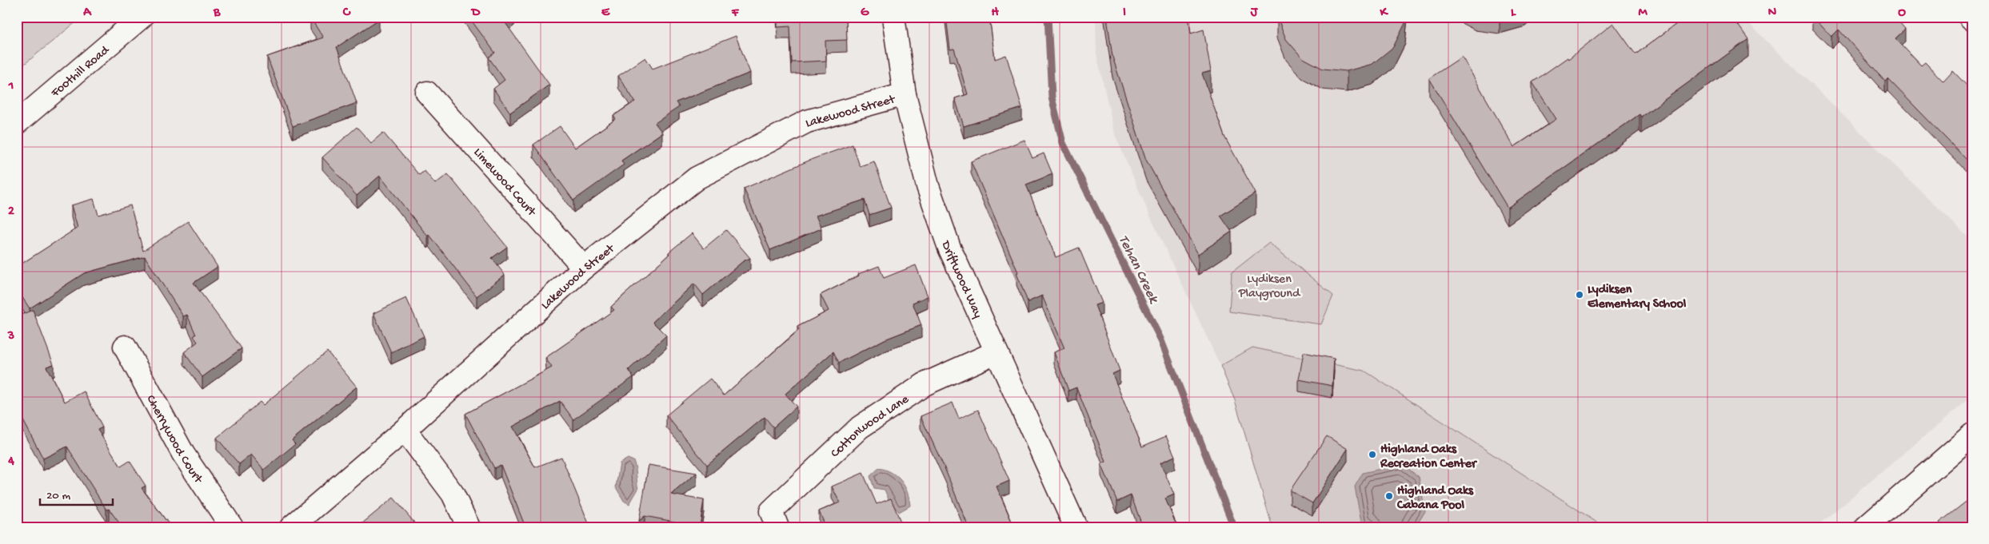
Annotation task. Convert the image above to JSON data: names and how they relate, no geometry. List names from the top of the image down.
{
  "streets": {
    "street": [
      "Foothill Road",
      "Lakewood Street",
      "Limewood Court",
      "Driftwood Way",
      "Cottonwood Lane",
      "Cherrywood Court"
    ]
  },
  "crossings": [
    ["Lakewood Street", "Limewood Court"],
    ["Lakewood Street", "Driftwood Way"],
    ["Driftwood Way", "Cottonwood Lane"]
  ],
  "water": ["Tehan Creek"],
  "parks": ["Lydiksen Playground"],
  "places": ["Lydiksen Elementary School", "Highland Oaks Recreation Center", "Highland Oaks Cabana Pool"],
  "scale_bar": "20 m",
  "grid": {
    "columns": [
      "A",
      "B",
      "C",
      "D",
      "E",
      "F",
      "G",
      "H",
      "I",
      "J",
      "K",
      "L",
      "M",
      "N",
      "O"
    ],
    "rows": [
      "1",
      "2",
      "3",
      "4"
    ]
  }
}
